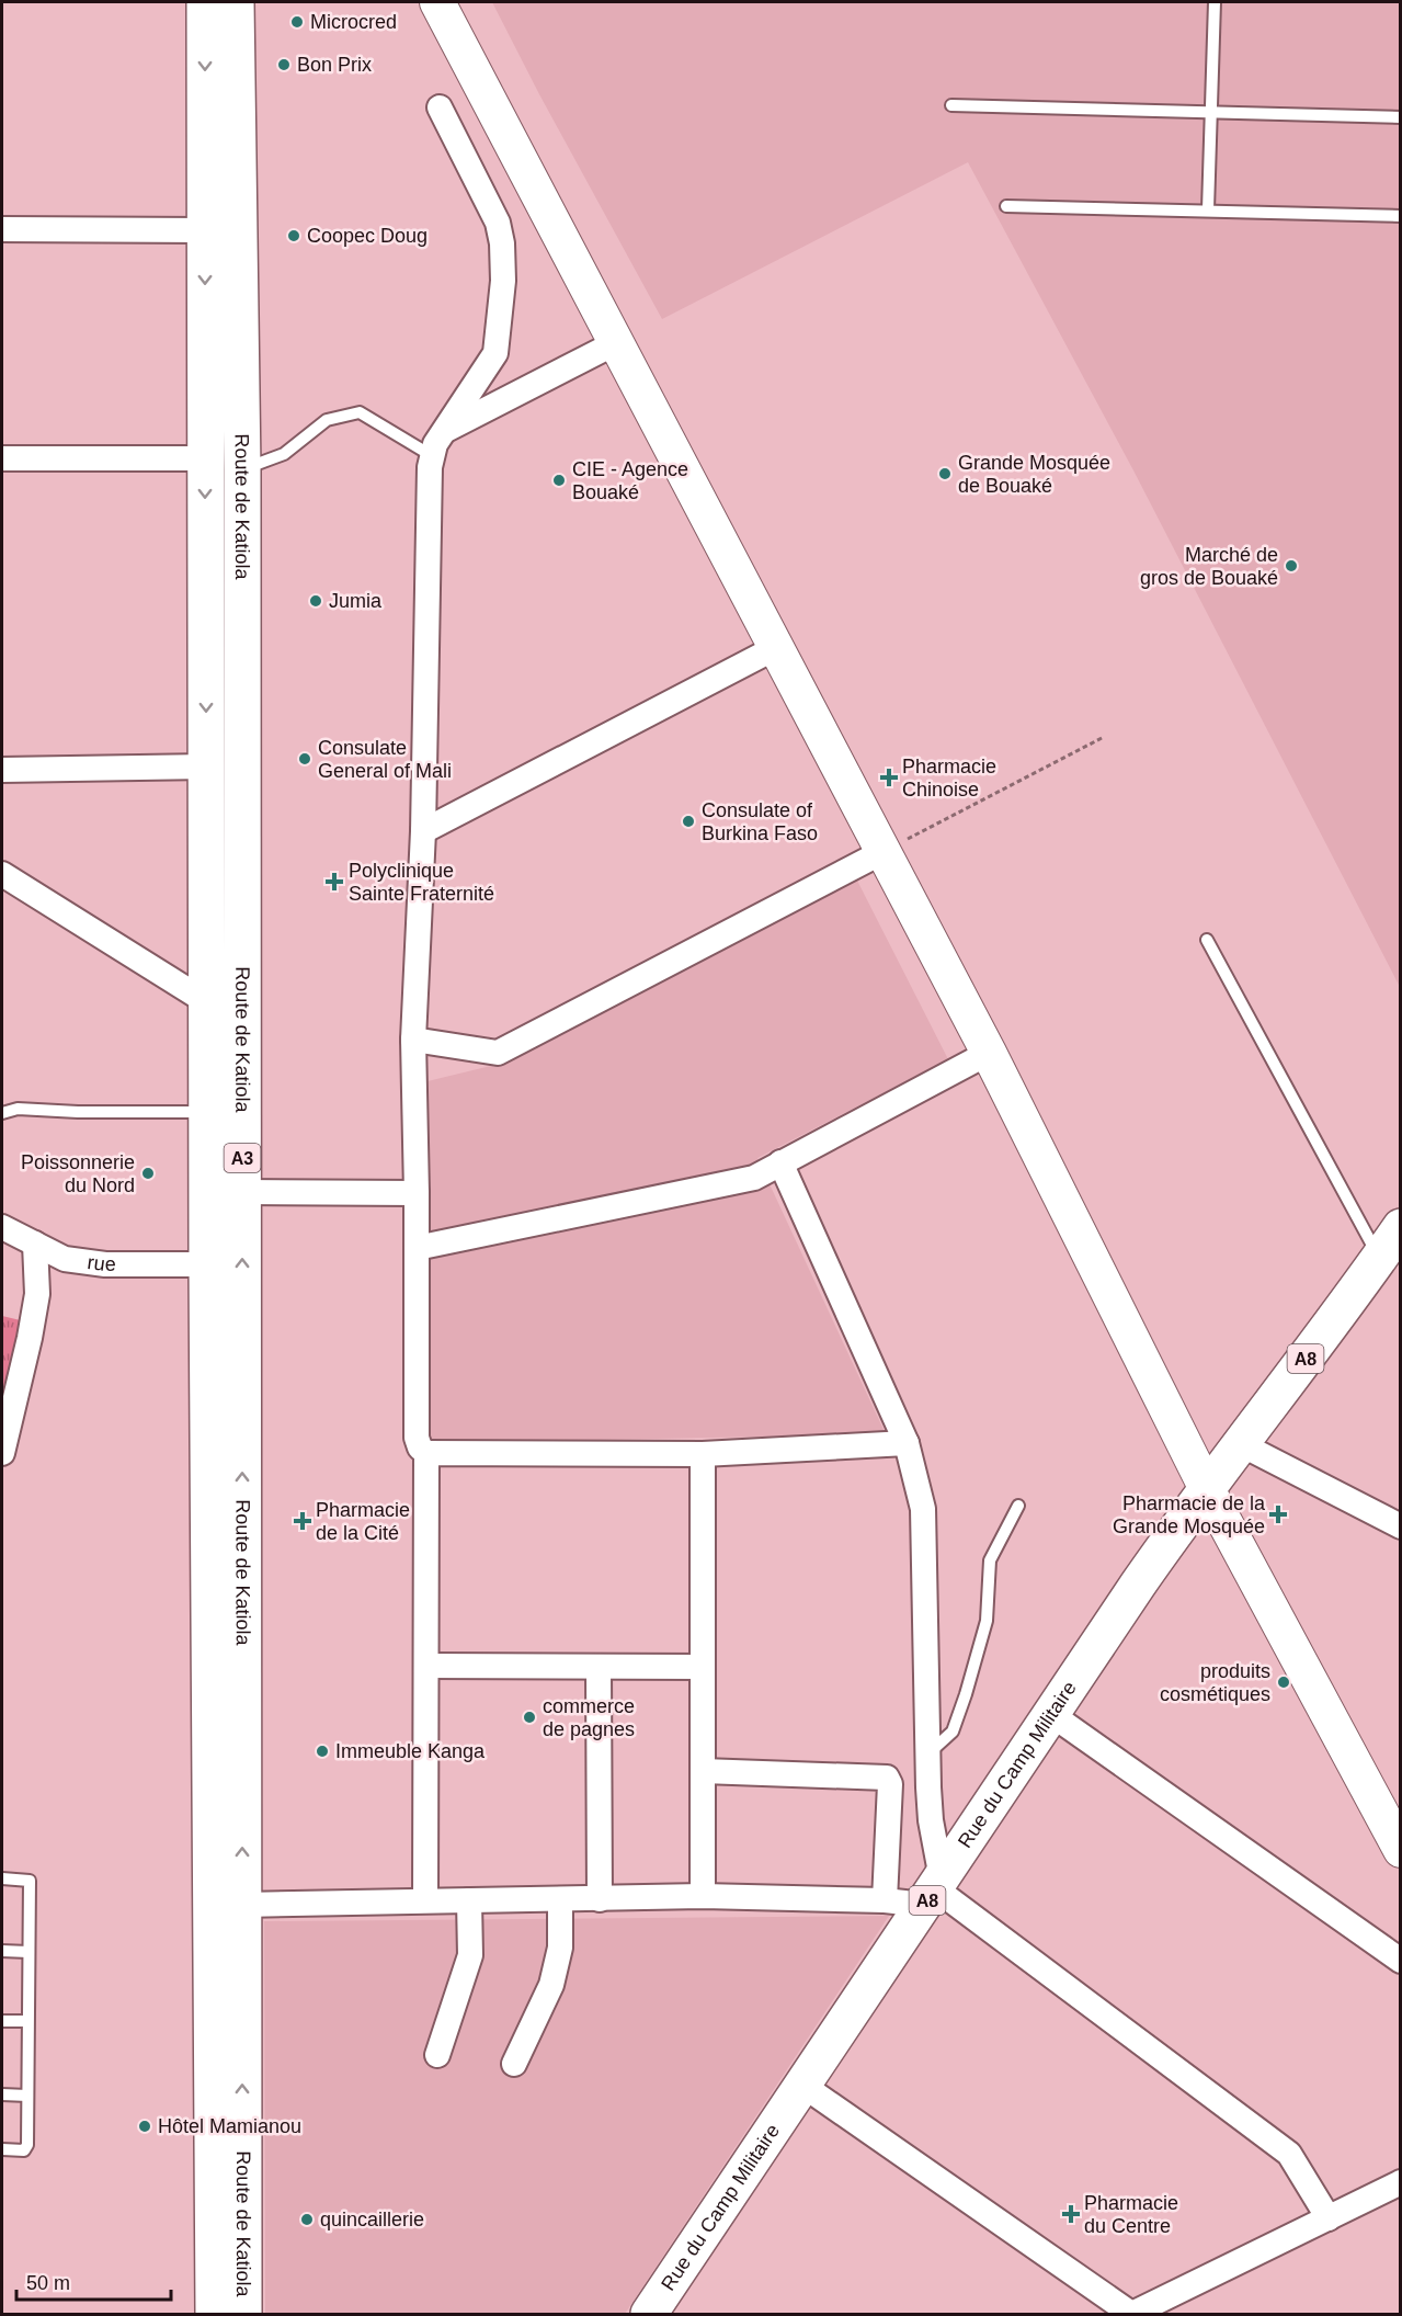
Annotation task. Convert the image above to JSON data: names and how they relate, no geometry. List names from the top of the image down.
{
  "streets": {
    "main road": [
      "Route de Katiola",
      "A3",
      "A8",
      "Rue du Camp Militaire"
    ],
    "street": ["rue"]
  },
  "crossings": [
    ["Route de Katiola", "rue"]
  ],
  "places": {
    "other": [
      "Microcred",
      "Bon Prix",
      "Coopec Doug",
      "Grande Mosquée de Bouaké",
      "CIE - Agence Bouaké",
      "Marché de gros de Bouaké",
      "Jumia",
      "Consulate General of Mali",
      "Consulate of Burkina Faso",
      "Poissonnerie du Nord",
      "produits cosmétiques",
      "commerce de pagnes",
      "Immeuble Kanga",
      "Hôtel Mamianou",
      "quincaillerie"
    ],
    "health": [
      "Pharmacie Chinoise",
      "Polyclinique Sainte Fraternité",
      "Pharmacie de la Grande Mosquée",
      "Pharmacie de la Cité",
      "Pharmacie du Centre"
    ]
  },
  "scale_bar": "50 m"
}
